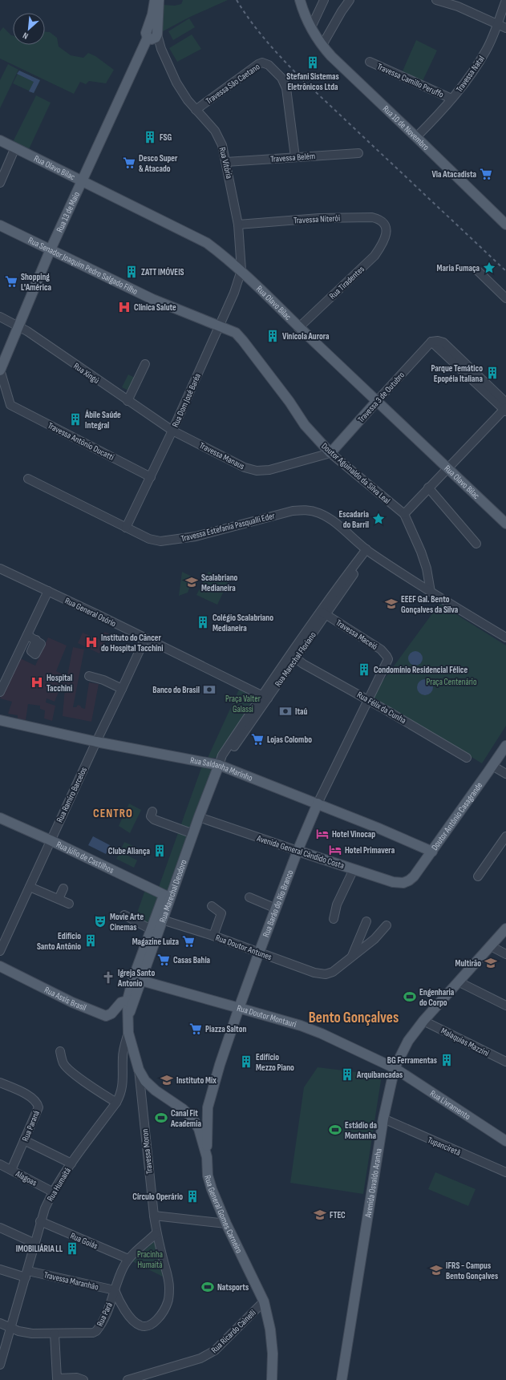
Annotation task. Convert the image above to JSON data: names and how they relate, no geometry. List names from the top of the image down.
{
  "streets": {
    "main road": [
      "Rua 10 de Novembro",
      "Rua Olavo Bilac",
      "Rua 13 de Maio",
      "Rua Senador Joaquim Pedro Salgado Filho",
      "Travessa 3 de Outubro",
      "Doutor Aguinaldo da Silva Leal",
      "Rua Saldanha Marinho",
      "Doutor Antônio Casagrande",
      "Avenida General Cândido Costa",
      "Rua Júlio de Castilhos",
      "Rua Marechal Deodoro",
      "Rua Barão do Rio Branco",
      "Rua Assis Brasil",
      "Rua Doutor Montauri",
      "Rua Livramento",
      "Avenida Osvaldo Aranha",
      "Rua General Gomes Carneiro"
    ],
    "street": [
      "Travessa Natal",
      "Travessa Camillo Peruffo",
      "Travessa São Caetano",
      "Travessa Belém",
      "Rua Vitória",
      "Travessa Niterói",
      "Rua Tiradentes",
      "Rua Xingú",
      "Rua Dom José Baréa",
      "Travessa Antônio Ducatti",
      "Travessa Manaus",
      "Travessa Estefania Pasqualli Eder",
      "Rua General Osório",
      "Travessa Maceió",
      "Rua Marechal Floriano",
      "Rua Félix da Cunha",
      "Rua Ramiro Barcelos",
      "Rua Doutor Antunes",
      "Malaquias Mazzini",
      "Rua Paraná",
      "Tupanciretã",
      "Travessa Moron",
      "Alagoas",
      "Rua Humaitá",
      "Rua Goiás",
      "Travessa Maranhão",
      "Rua Pará",
      "Rua Ricardo Cainelli"
    ]
  },
  "crossings": [
    ["Travessa Natal", "Travessa Camillo Peruffo"],
    ["Travessa Natal", "Rua 10 de Novembro"],
    ["Travessa São Caetano", "Travessa Belém"],
    ["Travessa São Caetano", "Rua Vitória"],
    ["Travessa Belém", "Rua Vitória"],
    ["Rua Vitória", "Rua Olavo Bilac"],
    ["Rua Vitória", "Travessa Niterói"],
    ["Rua Vitória", "Rua Dom José Baréa"],
    ["Rua Olavo Bilac", "Rua 13 de Maio"],
    ["Rua Olavo Bilac", "Rua Tiradentes"],
    ["Rua Olavo Bilac", "Travessa 3 de Outubro"],
    ["Rua Olavo Bilac", "Rua Dom José Baréa"],
    ["Rua 13 de Maio", "Rua Senador Joaquim Pedro Salgado Filho"],
    ["Rua 13 de Maio", "Rua Xingú"],
    ["Rua 13 de Maio", "Travessa Antônio Ducatti"],
    ["Travessa Niterói", "Rua Tiradentes"],
    ["Rua Senador Joaquim Pedro Salgado Filho", "Rua Dom José Baréa"],
    ["Rua Senador Joaquim Pedro Salgado Filho", "Doutor Aguinaldo da Silva Leal"],
    ["Rua Xingú", "Rua Dom José Baréa"],
    ["Rua Xingú", "Travessa Manaus"],
    ["Travessa 3 de Outubro", "Travessa Manaus"],
    ["Travessa 3 de Outubro", "Doutor Aguinaldo da Silva Leal"],
    ["Rua Dom José Baréa", "Travessa Antônio Ducatti"],
    ["Rua Dom José Baréa", "Travessa Manaus"],
    ["Rua Dom José Baréa", "Doutor Aguinaldo da Silva Leal"],
    ["Rua Dom José Baréa", "Travessa Estefania Pasqualli Eder"],
    ["Travessa Manaus", "Doutor Aguinaldo da Silva Leal"],
    ["Doutor Aguinaldo da Silva Leal", "Travessa Estefania Pasqualli Eder"],
    ["Travessa Estefania Pasqualli Eder", "Rua Marechal Floriano"],
    ["Rua General Osório", "Rua Marechal Floriano"],
    ["Rua General Osório", "Rua Ramiro Barcelos"],
    ["Travessa Maceió", "Rua Marechal Floriano"],
    ["Travessa Maceió", "Rua Barão do Rio Branco"],
    ["Rua Marechal Floriano", "Rua Félix da Cunha"],
    ["Rua Marechal Floriano", "Rua Saldanha Marinho"],
    ["Rua Marechal Floriano", "Rua Marechal Deodoro"],
    ["Rua Félix da Cunha", "Rua Barão do Rio Branco"],
    ["Rua Saldanha Marinho", "Rua Ramiro Barcelos"],
    ["Rua Saldanha Marinho", "Doutor Antônio Casagrande"],
    ["Rua Saldanha Marinho", "Rua Marechal Deodoro"],
    ["Rua Saldanha Marinho", "Rua Barão do Rio Branco"],
    ["Rua Ramiro Barcelos", "Rua Júlio de Castilhos"],
    ["Doutor Antônio Casagrande", "Avenida General Cândido Costa"],
    ["Avenida General Cândido Costa", "Rua Marechal Deodoro"],
    ["Avenida General Cândido Costa", "Rua Barão do Rio Branco"],
    ["Rua Júlio de Castilhos", "Rua Marechal Deodoro"],
    ["Rua Marechal Deodoro", "Rua Doutor Antunes"],
    ["Rua Marechal Deodoro", "Rua Assis Brasil"],
    ["Rua Marechal Deodoro", "Rua Doutor Montauri"],
    ["Rua Marechal Deodoro", "Travessa Moron"],
    ["Rua Marechal Deodoro", "Rua Humaitá"],
    ["Rua Marechal Deodoro", "Rua General Gomes Carneiro"],
    ["Rua Barão do Rio Branco", "Rua Doutor Antunes"],
    ["Rua Barão do Rio Branco", "Rua Doutor Montauri"],
    ["Rua Barão do Rio Branco", "Rua General Gomes Carneiro"],
    ["Rua Doutor Montauri", "Rua Livramento"],
    ["Rua Doutor Montauri", "Avenida Osvaldo Aranha"],
    ["Malaquias Mazzini", "Avenida Osvaldo Aranha"],
    ["Rua Livramento", "Avenida Osvaldo Aranha"],
    ["Rua Paraná", "Alagoas"],
    ["Tupanciretã", "Avenida Osvaldo Aranha"],
    ["Travessa Moron", "Rua General Gomes Carneiro"],
    ["Travessa Moron", "Travessa Maranhão"],
    ["Travessa Moron", "Rua Pará"],
    ["Alagoas", "Rua Humaitá"],
    ["Rua Humaitá", "Rua Goiás"],
    ["Rua Humaitá", "Travessa Maranhão"],
    ["Rua Humaitá", "Rua Pará"],
    ["Rua General Gomes Carneiro", "Rua Ricardo Cainelli"],
    ["Rua Goiás", "Rua Pará"],
    ["Travessa Maranhão", "Rua Pará"]
  ],
  "districts": ["CENTRO", "Bento Gonçalves"],
  "parks": ["Praça Centenário", "Praça Valter Galassi", "Pracinha Humaitá"],
  "places": {
    "building": [
      "Stefani Sistemas Eletrônicos Ltda",
      "FSG",
      "ZATT IMÓVEIS",
      "Vinícola Aurora",
      "Parque Temático Epopéia Italiana",
      "Ábile Saúde Integral",
      "Colégio Scalabriano Medianeira",
      "Condomínio Residencial Félice",
      "Clube Aliança",
      "Edifício Santo Antônio",
      "BG Ferramentas",
      "Edifício Mezzo Piano",
      "Arquibancadas",
      "Círculo Operário",
      "IMOBILIÁRIA LL"
    ],
    "supermarket": [
      "Desco Super & Atacado",
      "Via Atacadista",
      "Shopping L'América",
      "Lojas Colombo",
      "Magazine Luiza",
      "Casas Bahia",
      "Piazza Salton"
    ],
    "place": ["Maria Fumaça", "Escadaria do Barril"],
    "hospital": ["Clínica Salute", "Instituto do Câncer do Hospital Tacchini", "Hospital Tacchini"],
    "school or university": [
      "Scalabriano Medianeira",
      "EEEF Gal. Bento Gonçalves da Silva",
      "Multirão",
      "Instituto Mix",
      "FTEC",
      "IFRS - Campus Bento Gonçalves"
    ],
    "bank": ["Banco do Brasil", "Itaú"],
    "hotel": ["Hotel Vinocap", "Hotel Primavera"],
    "theatre": ["Movie Arte Cinemas"],
    "church": ["Igreja Santo Antonio"],
    "sports": [
      "Engenharia do Corpo",
      "Canal Fit Academia",
      "Estádio da Montanha",
      "Natsports"
    ]
  },
  "north": "bottom left"
}
